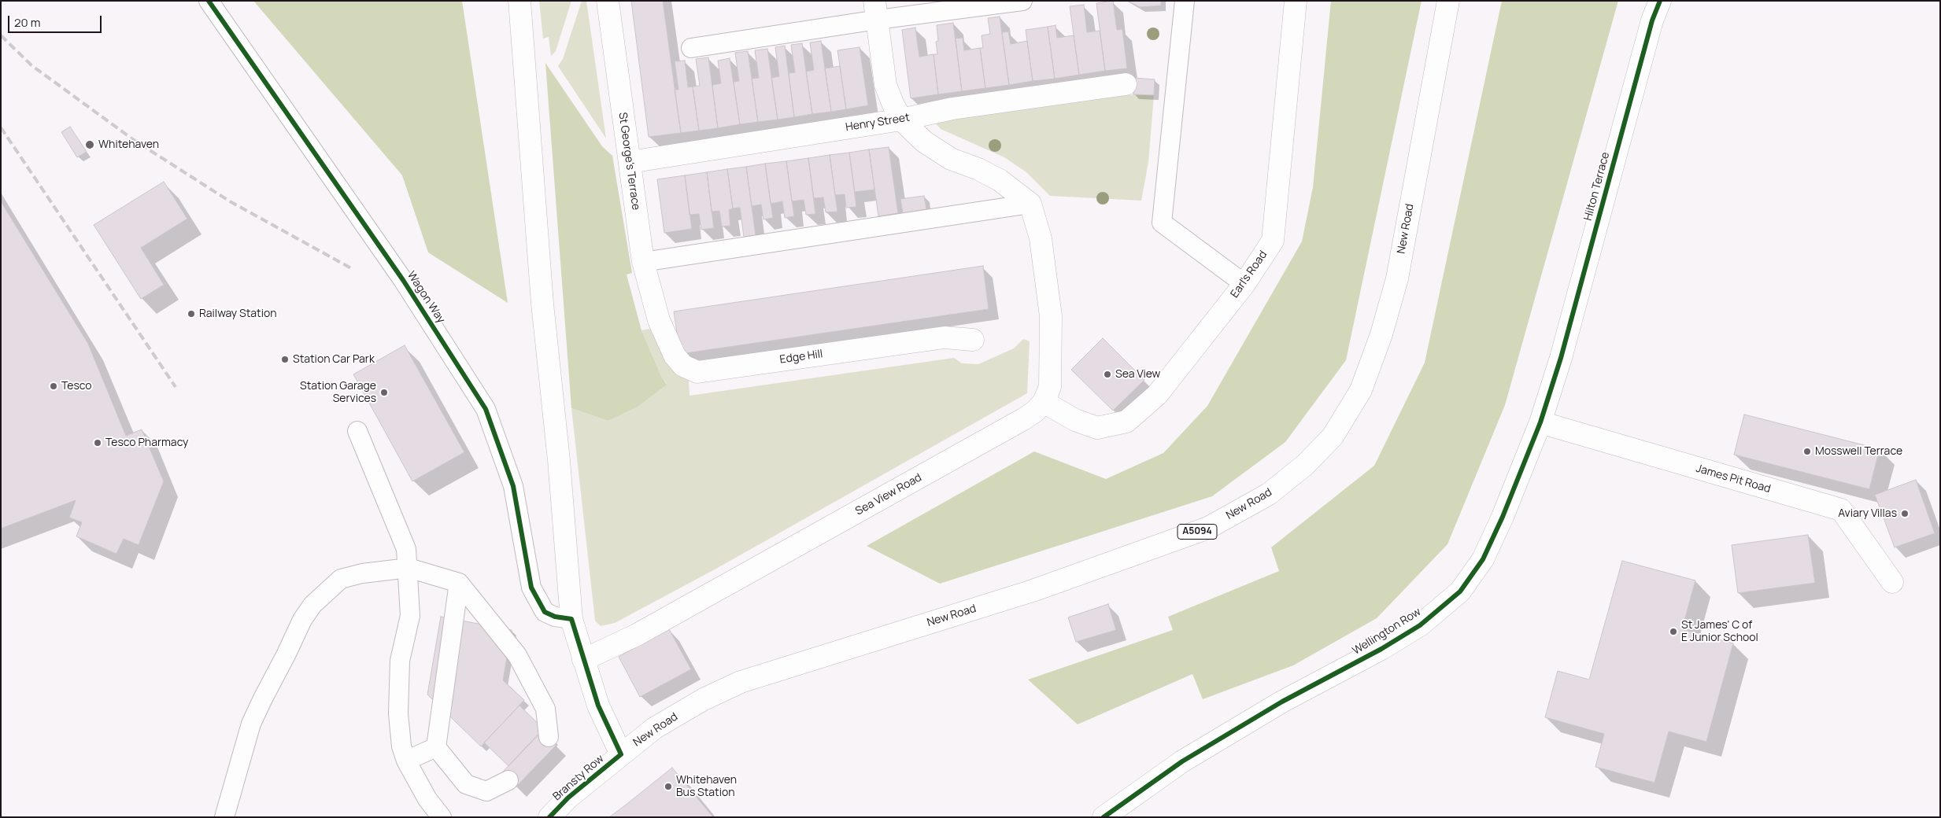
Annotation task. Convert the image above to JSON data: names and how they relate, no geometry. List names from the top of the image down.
{
  "streets": {
    "street": [
      "Henry Street",
      "St George's Terrace",
      "Hilton Terrace",
      "New Road",
      "Earl's Road",
      "Edge Hill",
      "James Pit Road",
      "Sea View Road",
      "A5094",
      "Wellington Row",
      "Bransty Row"
    ],
    "lane": ["Wagon Way"]
  },
  "crossings": [
    ["Henry Street", "St George's Terrace"],
    ["St George's Terrace", "Edge Hill"],
    ["Hilton Terrace", "Wellington Row"],
    ["New Road", "Bransty Row"],
    ["Earl's Road", "Sea View Road"],
    ["James Pit Road", "Wellington Row"]
  ],
  "places": [
    "Whitehaven",
    "Railway Station",
    "Station Car Park",
    "Sea View",
    "Tesco",
    "Station Garage Services",
    "Tesco Pharmacy",
    "Mosswell Terrace",
    "Aviary Villas",
    "St James' C of E Junior School",
    "Whitehaven Bus Station"
  ],
  "scale_bar": "20 m"
}
